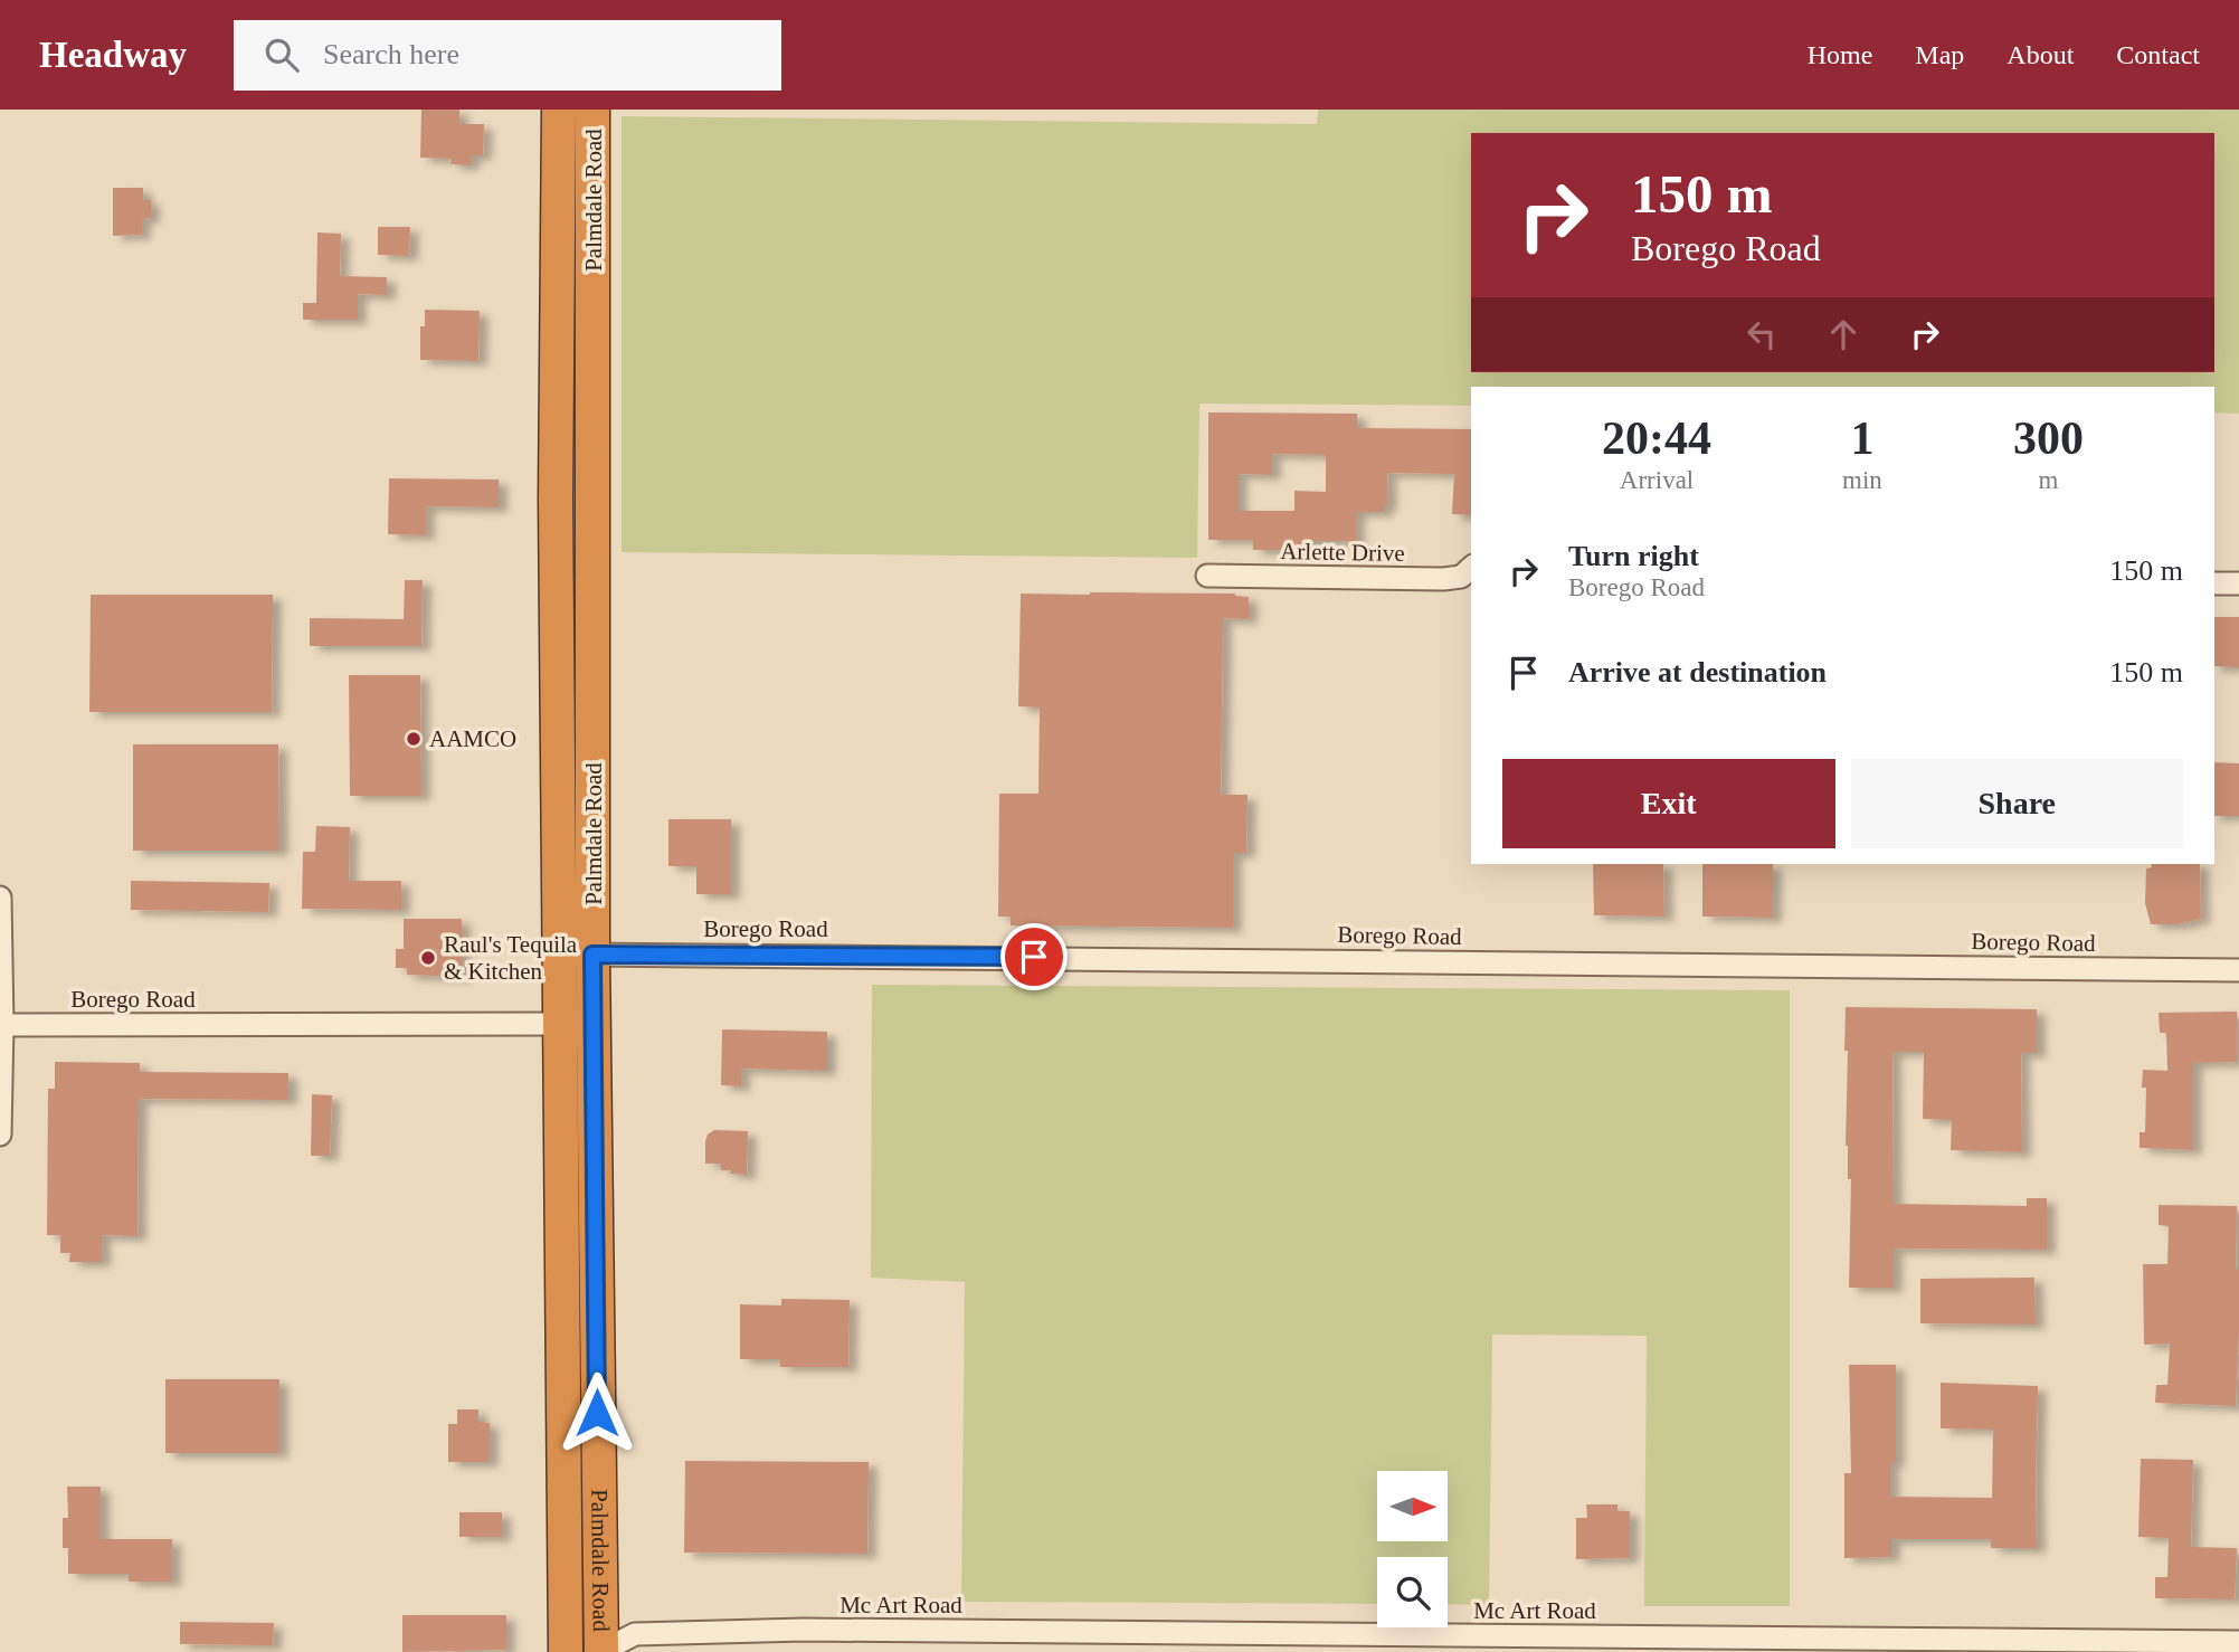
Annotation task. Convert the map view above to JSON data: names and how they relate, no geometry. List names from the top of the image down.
{
  "streets": {
    "highway": ["Palmdale Road"],
    "street": ["Arlette Drive", "Borego Road", "Mc Art Road"]
  },
  "crossings": [
    ["Palmdale Road", "Borego Road"],
    ["Palmdale Road", "Mc Art Road"]
  ],
  "places": ["AAMCO", "Raul's Tequila & Kitchen"],
  "north": "right",
  "page": {
    "header": "Headway",
    "search": "Search here",
    "nav": [
      "Home",
      "Map",
      "About",
      "Contact"
    ],
    "turn": ["150 m", "Borego Road"],
    "eta": [
      "20:44",
      "Arrival",
      "1",
      "min",
      "300",
      "m"
    ],
    "list": [
      {
        "name": "Turn right",
        "note": "Borego Road",
        "value": "150 m"
      },
      {
        "name": "Arrive at destination",
        "value": "150 m"
      }
    ],
    "buttons": ["Exit", "Share"]
  }
}
